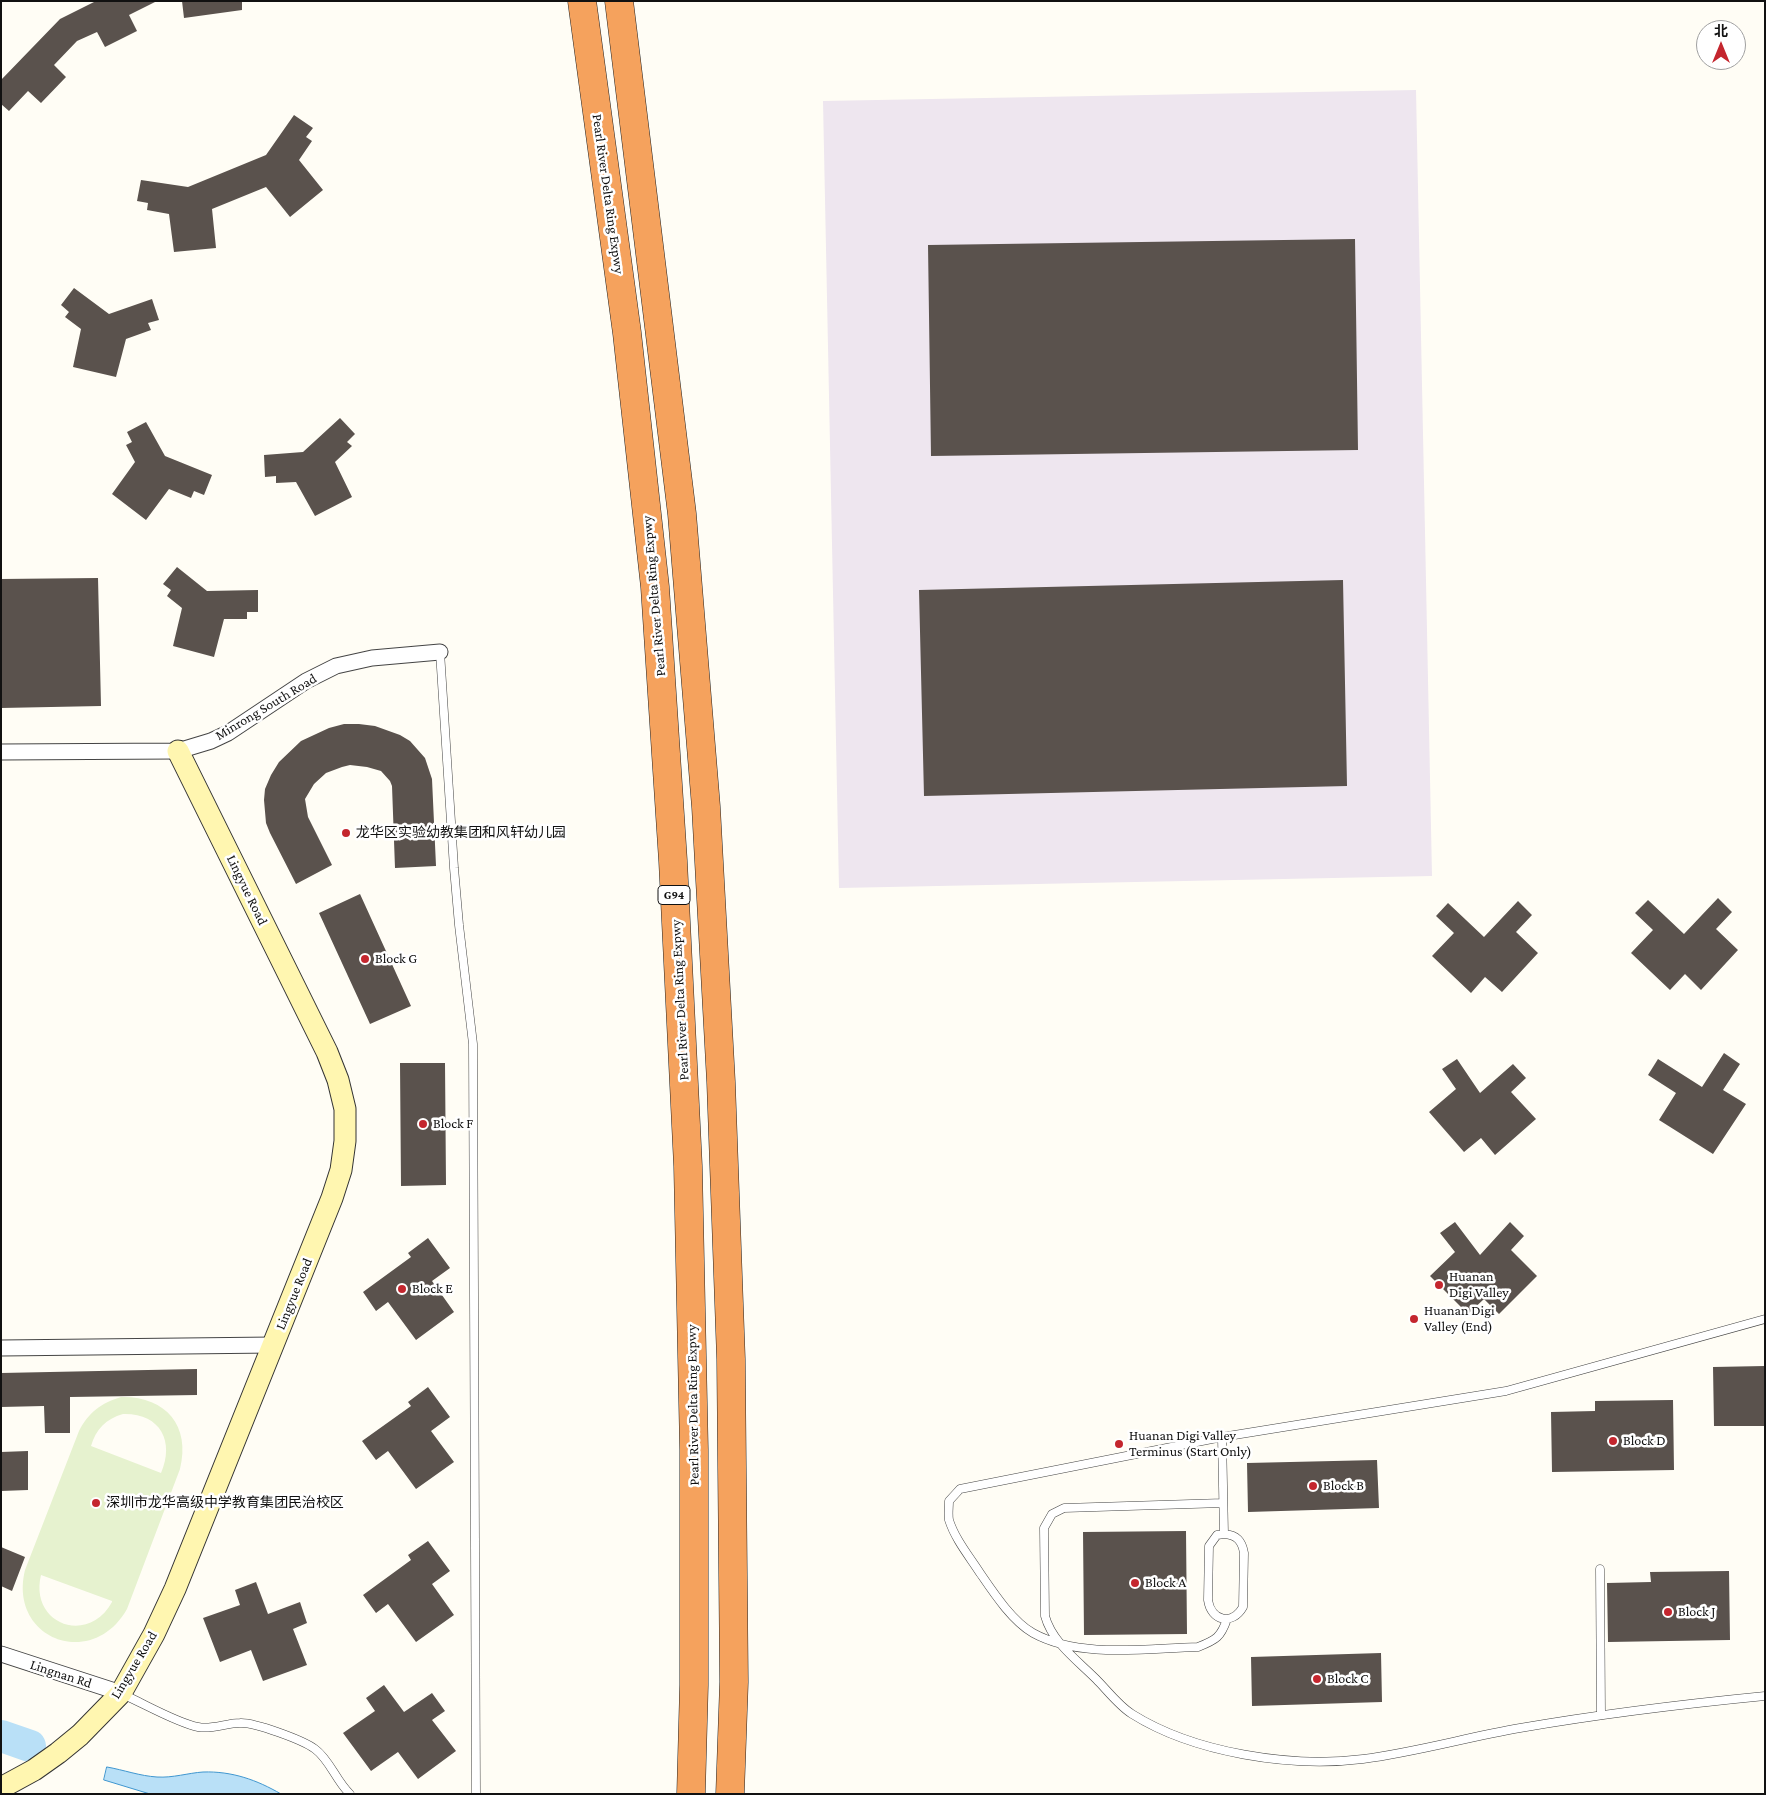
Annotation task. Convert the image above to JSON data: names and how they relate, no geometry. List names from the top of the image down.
{
  "streets": {
    "highway": ["Pearl River Delta Ring Expwy", "G94"],
    "street": ["Minrong South Road", "Lingyue Road", "Lingnan Rd"]
  },
  "crossings": [
    ["Minrong South Road", "Lingyue Road"],
    ["Lingyue Road", "Lingnan Rd"]
  ],
  "places": [
    "龙华区实验幼教集团和风轩幼儿园",
    "Block G",
    "Block F",
    "Huanan Digi Valley",
    "Block E",
    "Huanan Digi Valley (End)",
    "Block D",
    "Huanan Digi Valley Terminus (Start Only)",
    "Block B",
    "深圳市龙华高级中学教育集团民治校区",
    "Block A",
    "Block J",
    "Block C"
  ],
  "north": "top"
}
